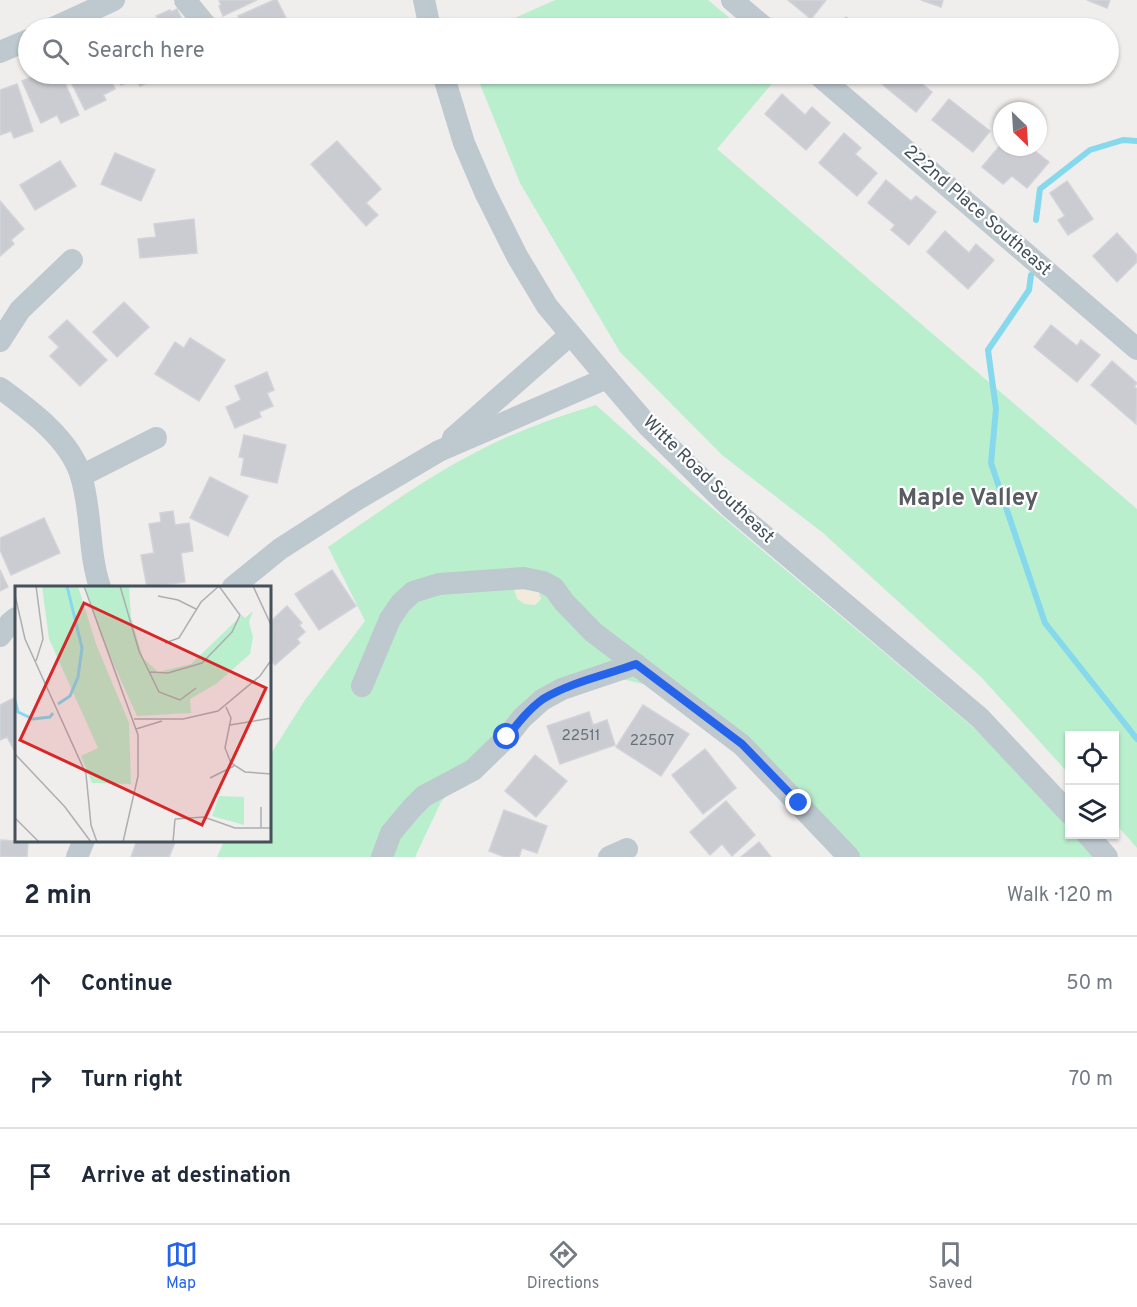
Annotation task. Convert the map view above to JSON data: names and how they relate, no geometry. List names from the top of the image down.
{
  "streets": {
    "street": ["222nd Place Southeast", "Witte Road Southeast"]
  },
  "districts": ["Maple Valley"],
  "house_numbers": ["22511", "22507"],
  "north": "bottom right",
  "page": {
    "search": "Search here",
    "heading": ["2 min", "Walk · 120 m"],
    "list": [
      ["Continue", "50 m"],
      ["Turn right", "70 m"],
      "Arrive at destination"
    ],
    "nav": ["Map", "Directions", "Saved"]
  }
}
